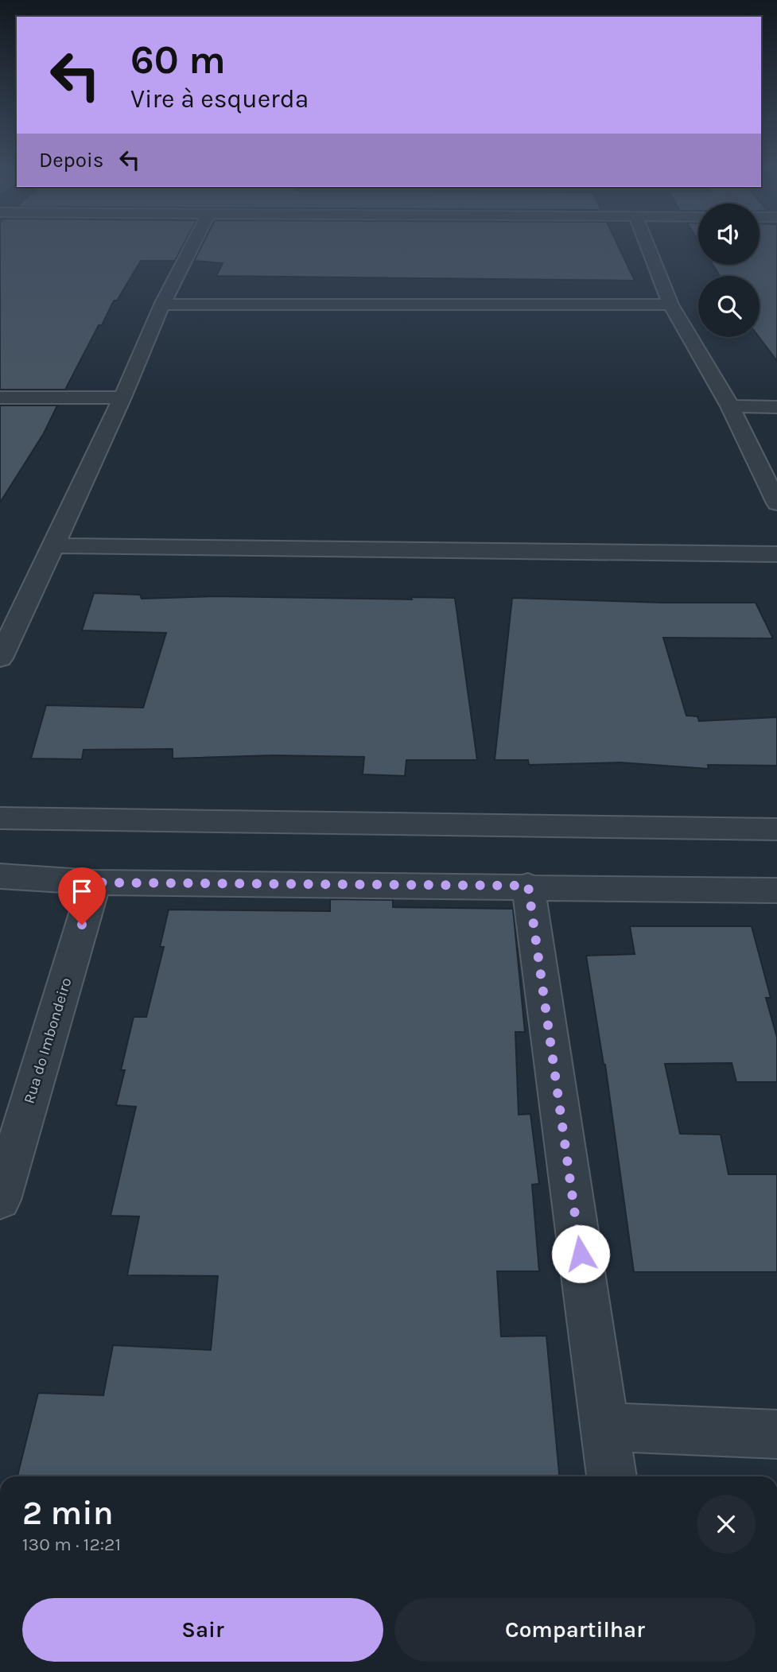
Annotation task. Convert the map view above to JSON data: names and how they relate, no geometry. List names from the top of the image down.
{
  "streets": {
    "street": ["Rua do Imbondeiro"]
  },
  "page": {
    "turn": ["60 m", "Vire à esquerda"],
    "then": "Depois",
    "heading": ["2 min", "130 m · 12:21"],
    "buttons": ["Sair", "Compartilhar"]
  }
}
